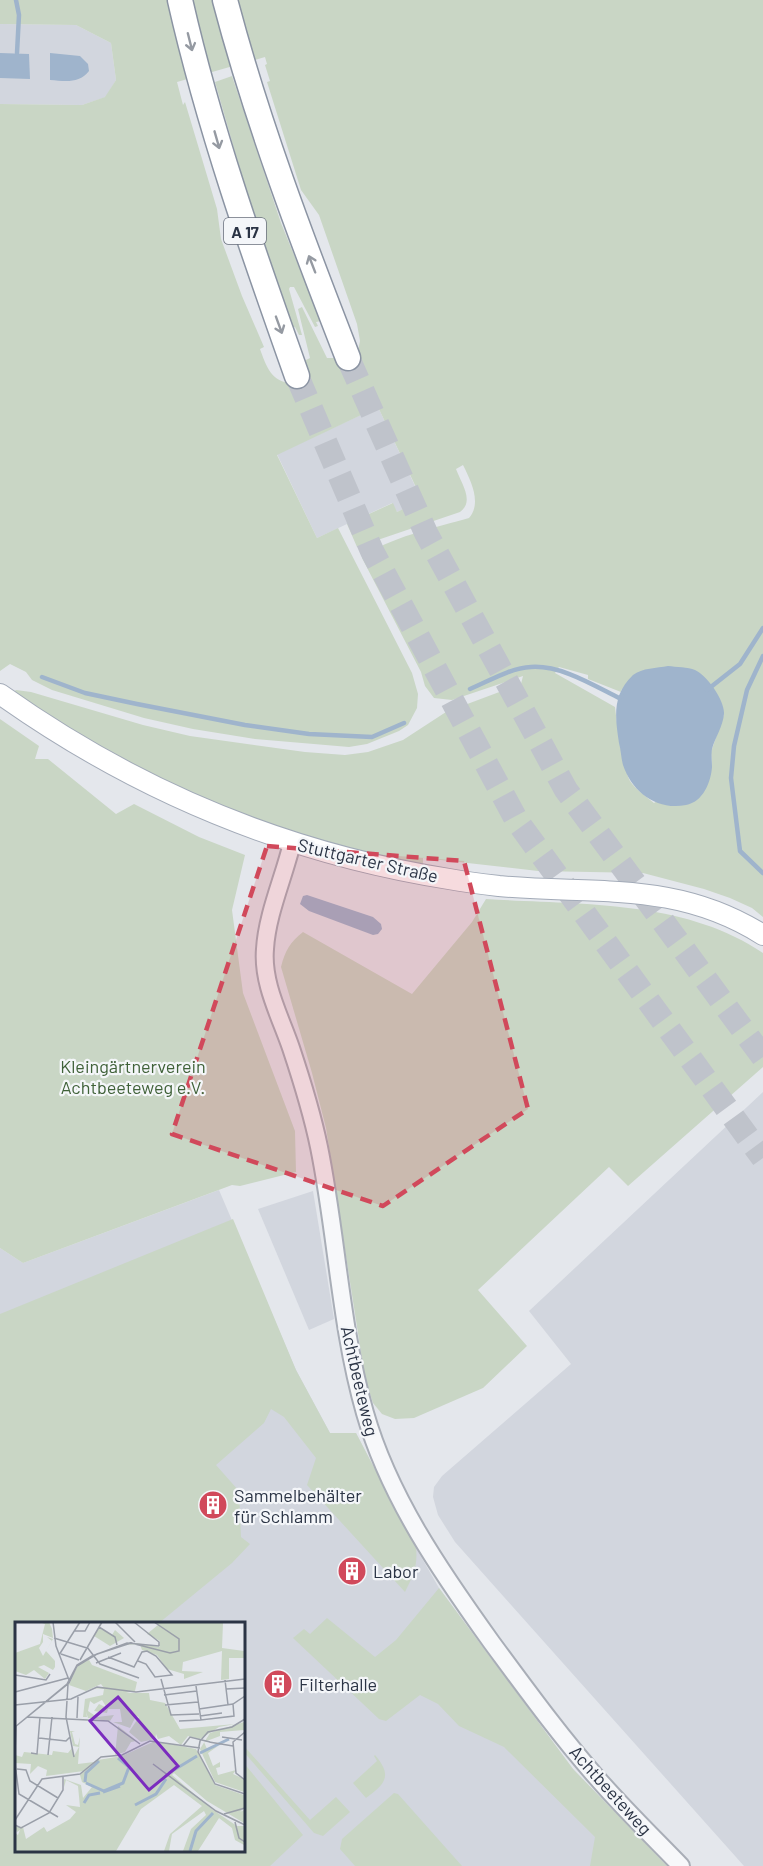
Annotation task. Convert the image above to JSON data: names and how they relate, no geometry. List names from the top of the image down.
{
  "streets": {
    "highway": ["A 17"],
    "main road": ["Stuttgarter Straße"],
    "street": ["Achtbeeteweg"]
  },
  "crossings": [
    ["Stuttgarter Straße", "Achtbeeteweg"]
  ],
  "parks": ["Kleingärtnerverein Achtbeeteweg e.V."],
  "places": {
    "building": ["Sammelbehälter für Schlamm", "Labor", "Filterhalle"]
  }
}
